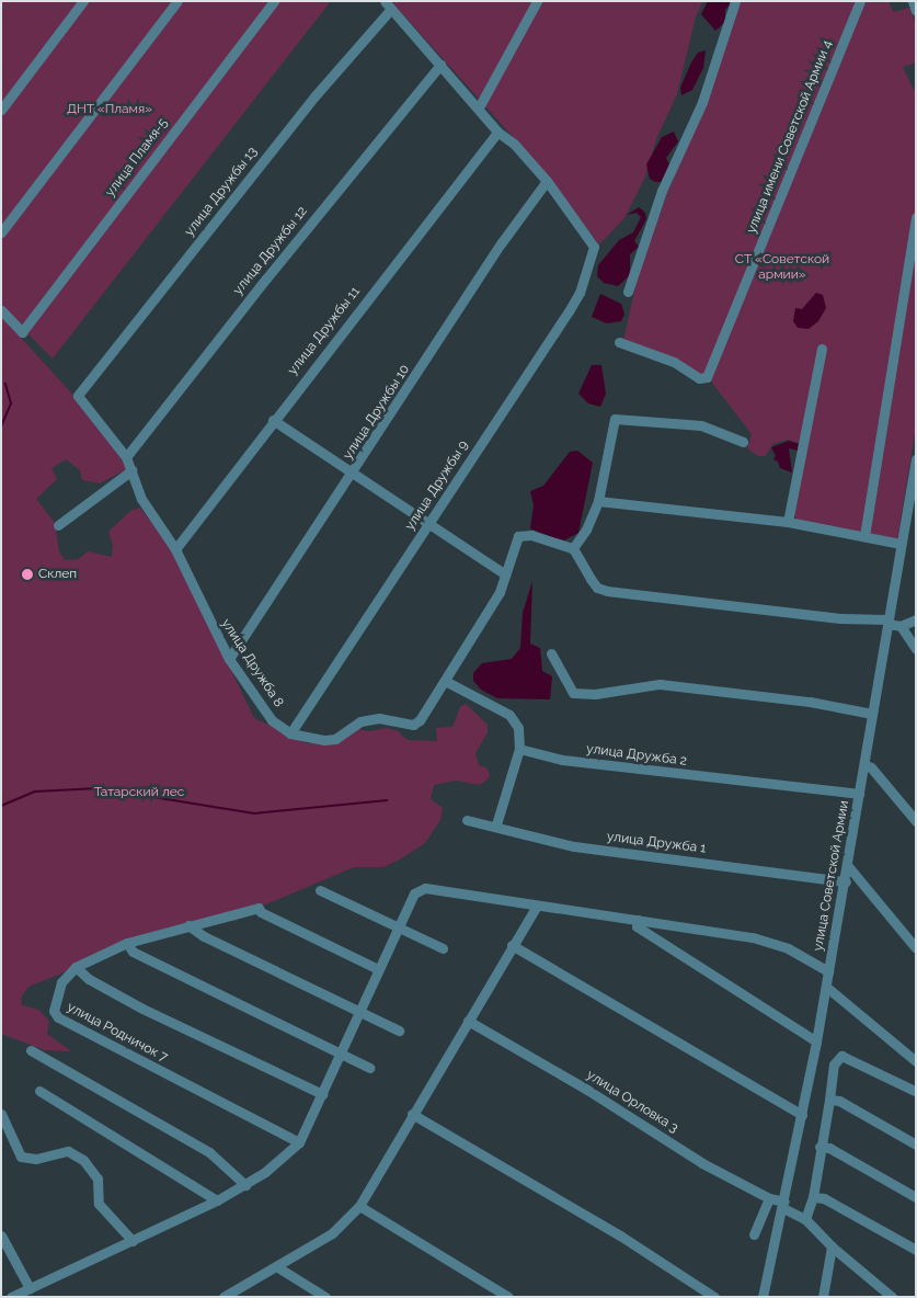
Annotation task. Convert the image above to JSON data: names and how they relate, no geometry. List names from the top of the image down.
{
  "streets": {
    "street": [
      "улица имени Советской Армии 4",
      "улица Пламя-5",
      "улица Дружбы 13",
      "улица Дружбы 12",
      "улица Дружбы 11",
      "улица Дружбы 10",
      "улица Дружбы 9",
      "улица Дружба 8",
      "улица Дружба 2",
      "улица Дружба 1",
      "улица Советской Армии",
      "улица Родничок 7",
      "улица Орловка 3"
    ]
  },
  "crossings": [
    ["улица Дружбы 13", "улица Дружба 8"],
    ["улица Дружбы 12", "улица Дружба 8"],
    ["улица Дружбы 11", "улица Дружба 8"],
    ["улица Дружбы 10", "улица Дружбы 9"],
    ["улица Дружбы 10", "улица Дружба 8"],
    ["улица Дружбы 9", "улица Дружба 8"],
    ["улица Дружба 2", "улица Советской Армии"],
    ["улица Дружба 1", "улица Советской Армии"],
    ["улица Советской Армии", "улица Орловка 3"]
  ],
  "parks": ["ДНТ «Пламя»", "СТ «Советской армии»", "Татарский лес"],
  "places": ["Склеп"]
}
